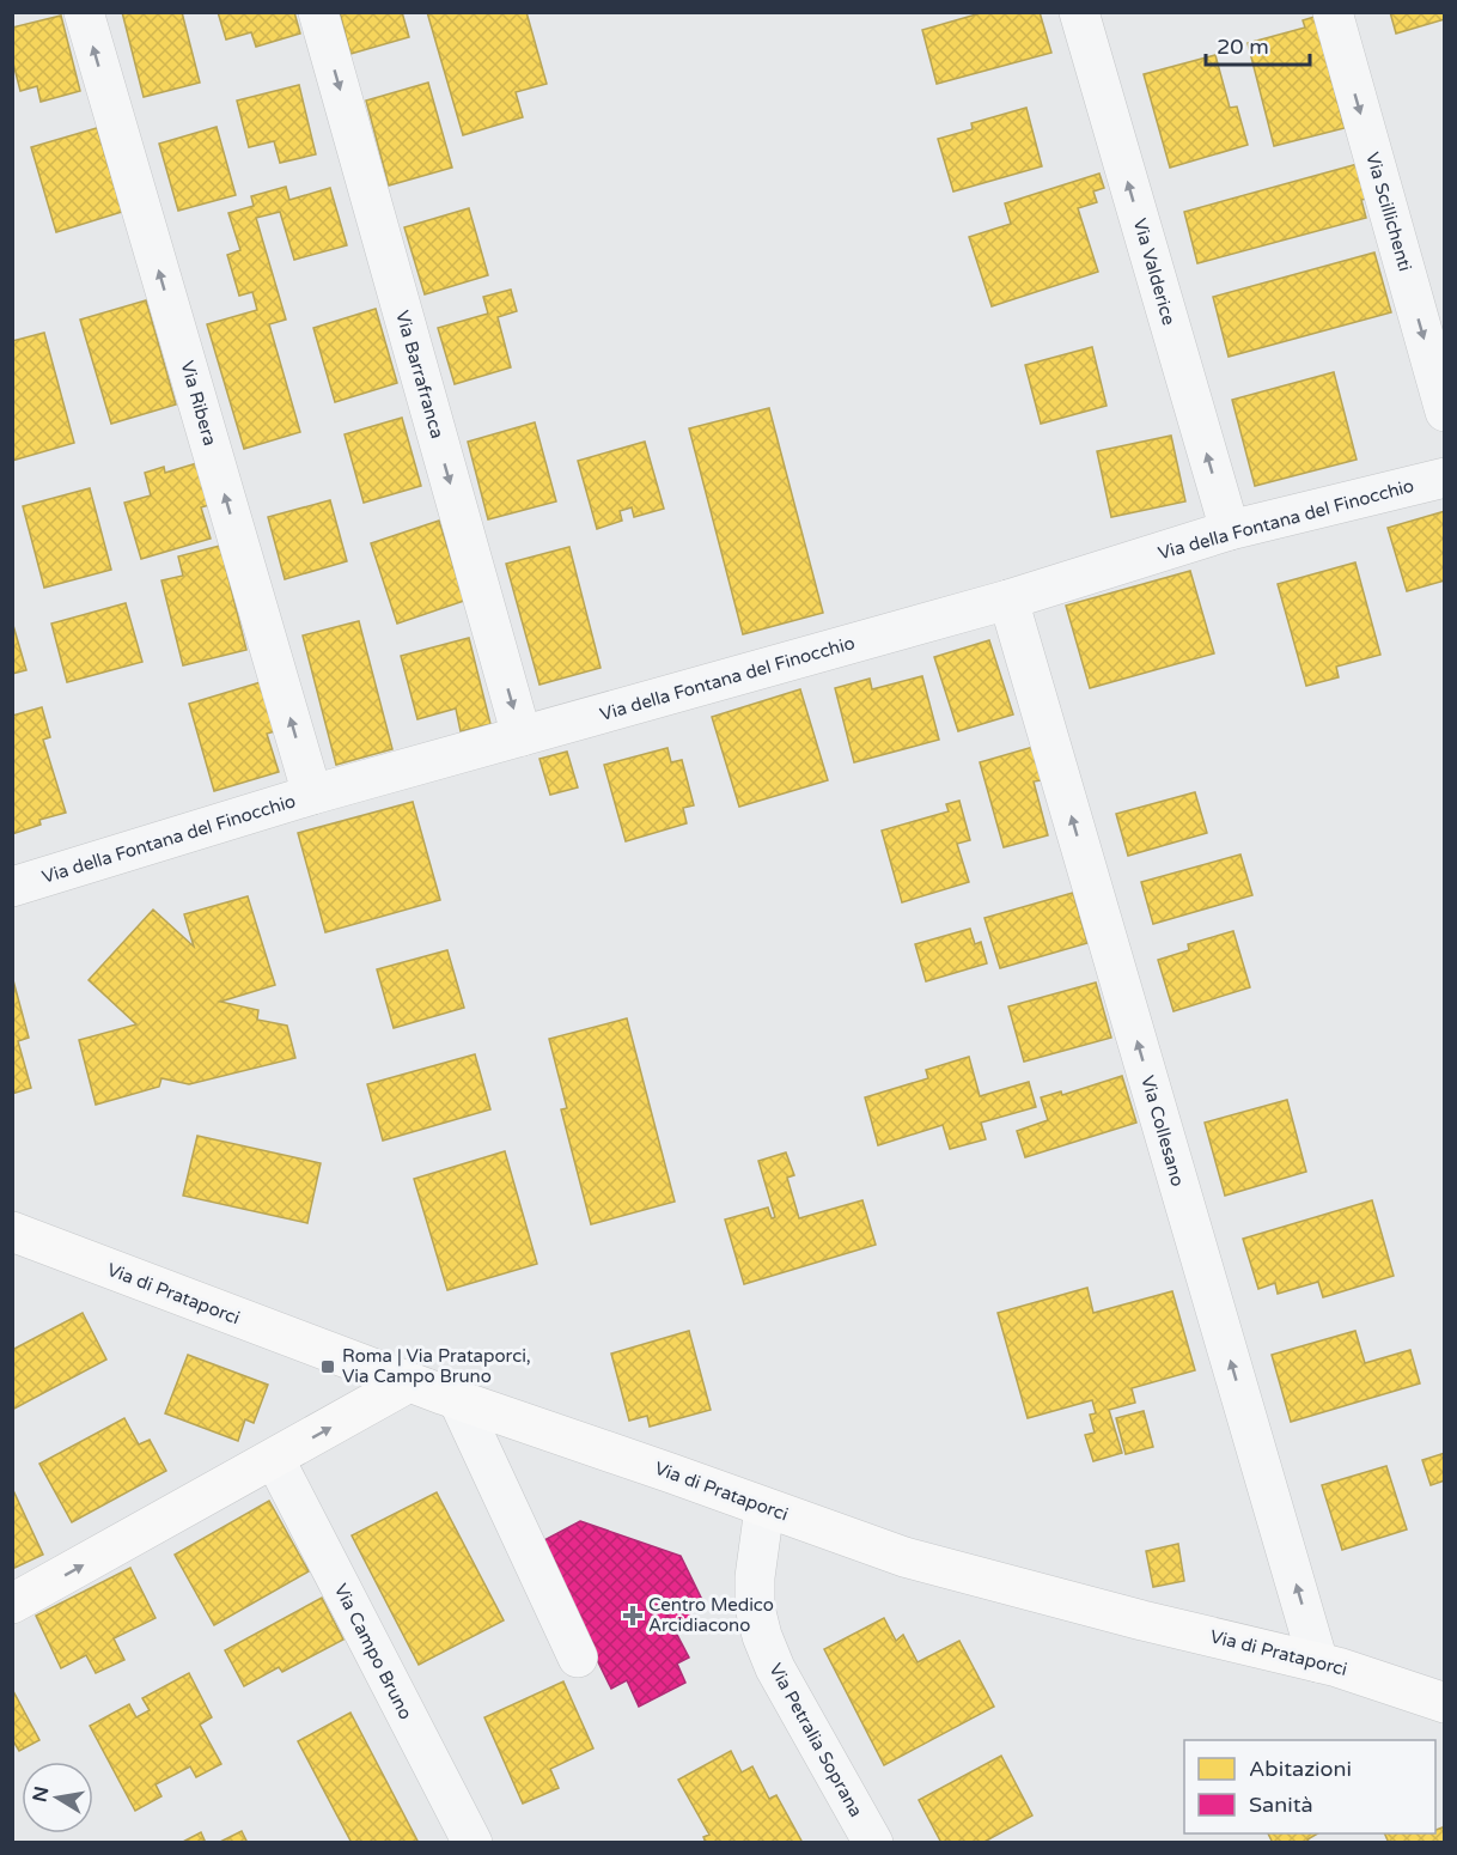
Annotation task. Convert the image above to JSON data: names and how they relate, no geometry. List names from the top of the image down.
{
  "streets": {
    "street": [
      "Via Scillichenti",
      "Via Valderice",
      "Via Barrafranca",
      "Via Ribera",
      "Via della Fontana del Finocchio",
      "Via Collesano",
      "Via di Prataporci",
      "Via Campo Bruno",
      "Via Petralia Soprana"
    ]
  },
  "crossings": [
    ["Via Valderice", "Via della Fontana del Finocchio"],
    ["Via Barrafranca", "Via della Fontana del Finocchio"],
    ["Via Ribera", "Via della Fontana del Finocchio"],
    ["Via della Fontana del Finocchio", "Via Collesano"],
    ["Via Collesano", "Via di Prataporci"],
    ["Via di Prataporci", "Via Petralia Soprana"]
  ],
  "one_way": [
    "Via Scillichenti",
    "Via Valderice",
    "Via Barrafranca",
    "Via Ribera",
    "Via Collesano"
  ],
  "places": {
    "transit": ["Roma | Via Prataporci, Via Campo Bruno"],
    "health": ["Centro Medico Arcidiacono"]
  },
  "legend": ["Abitazioni", "Sanità"],
  "scale_bar": "20 m",
  "north": "left"
}
